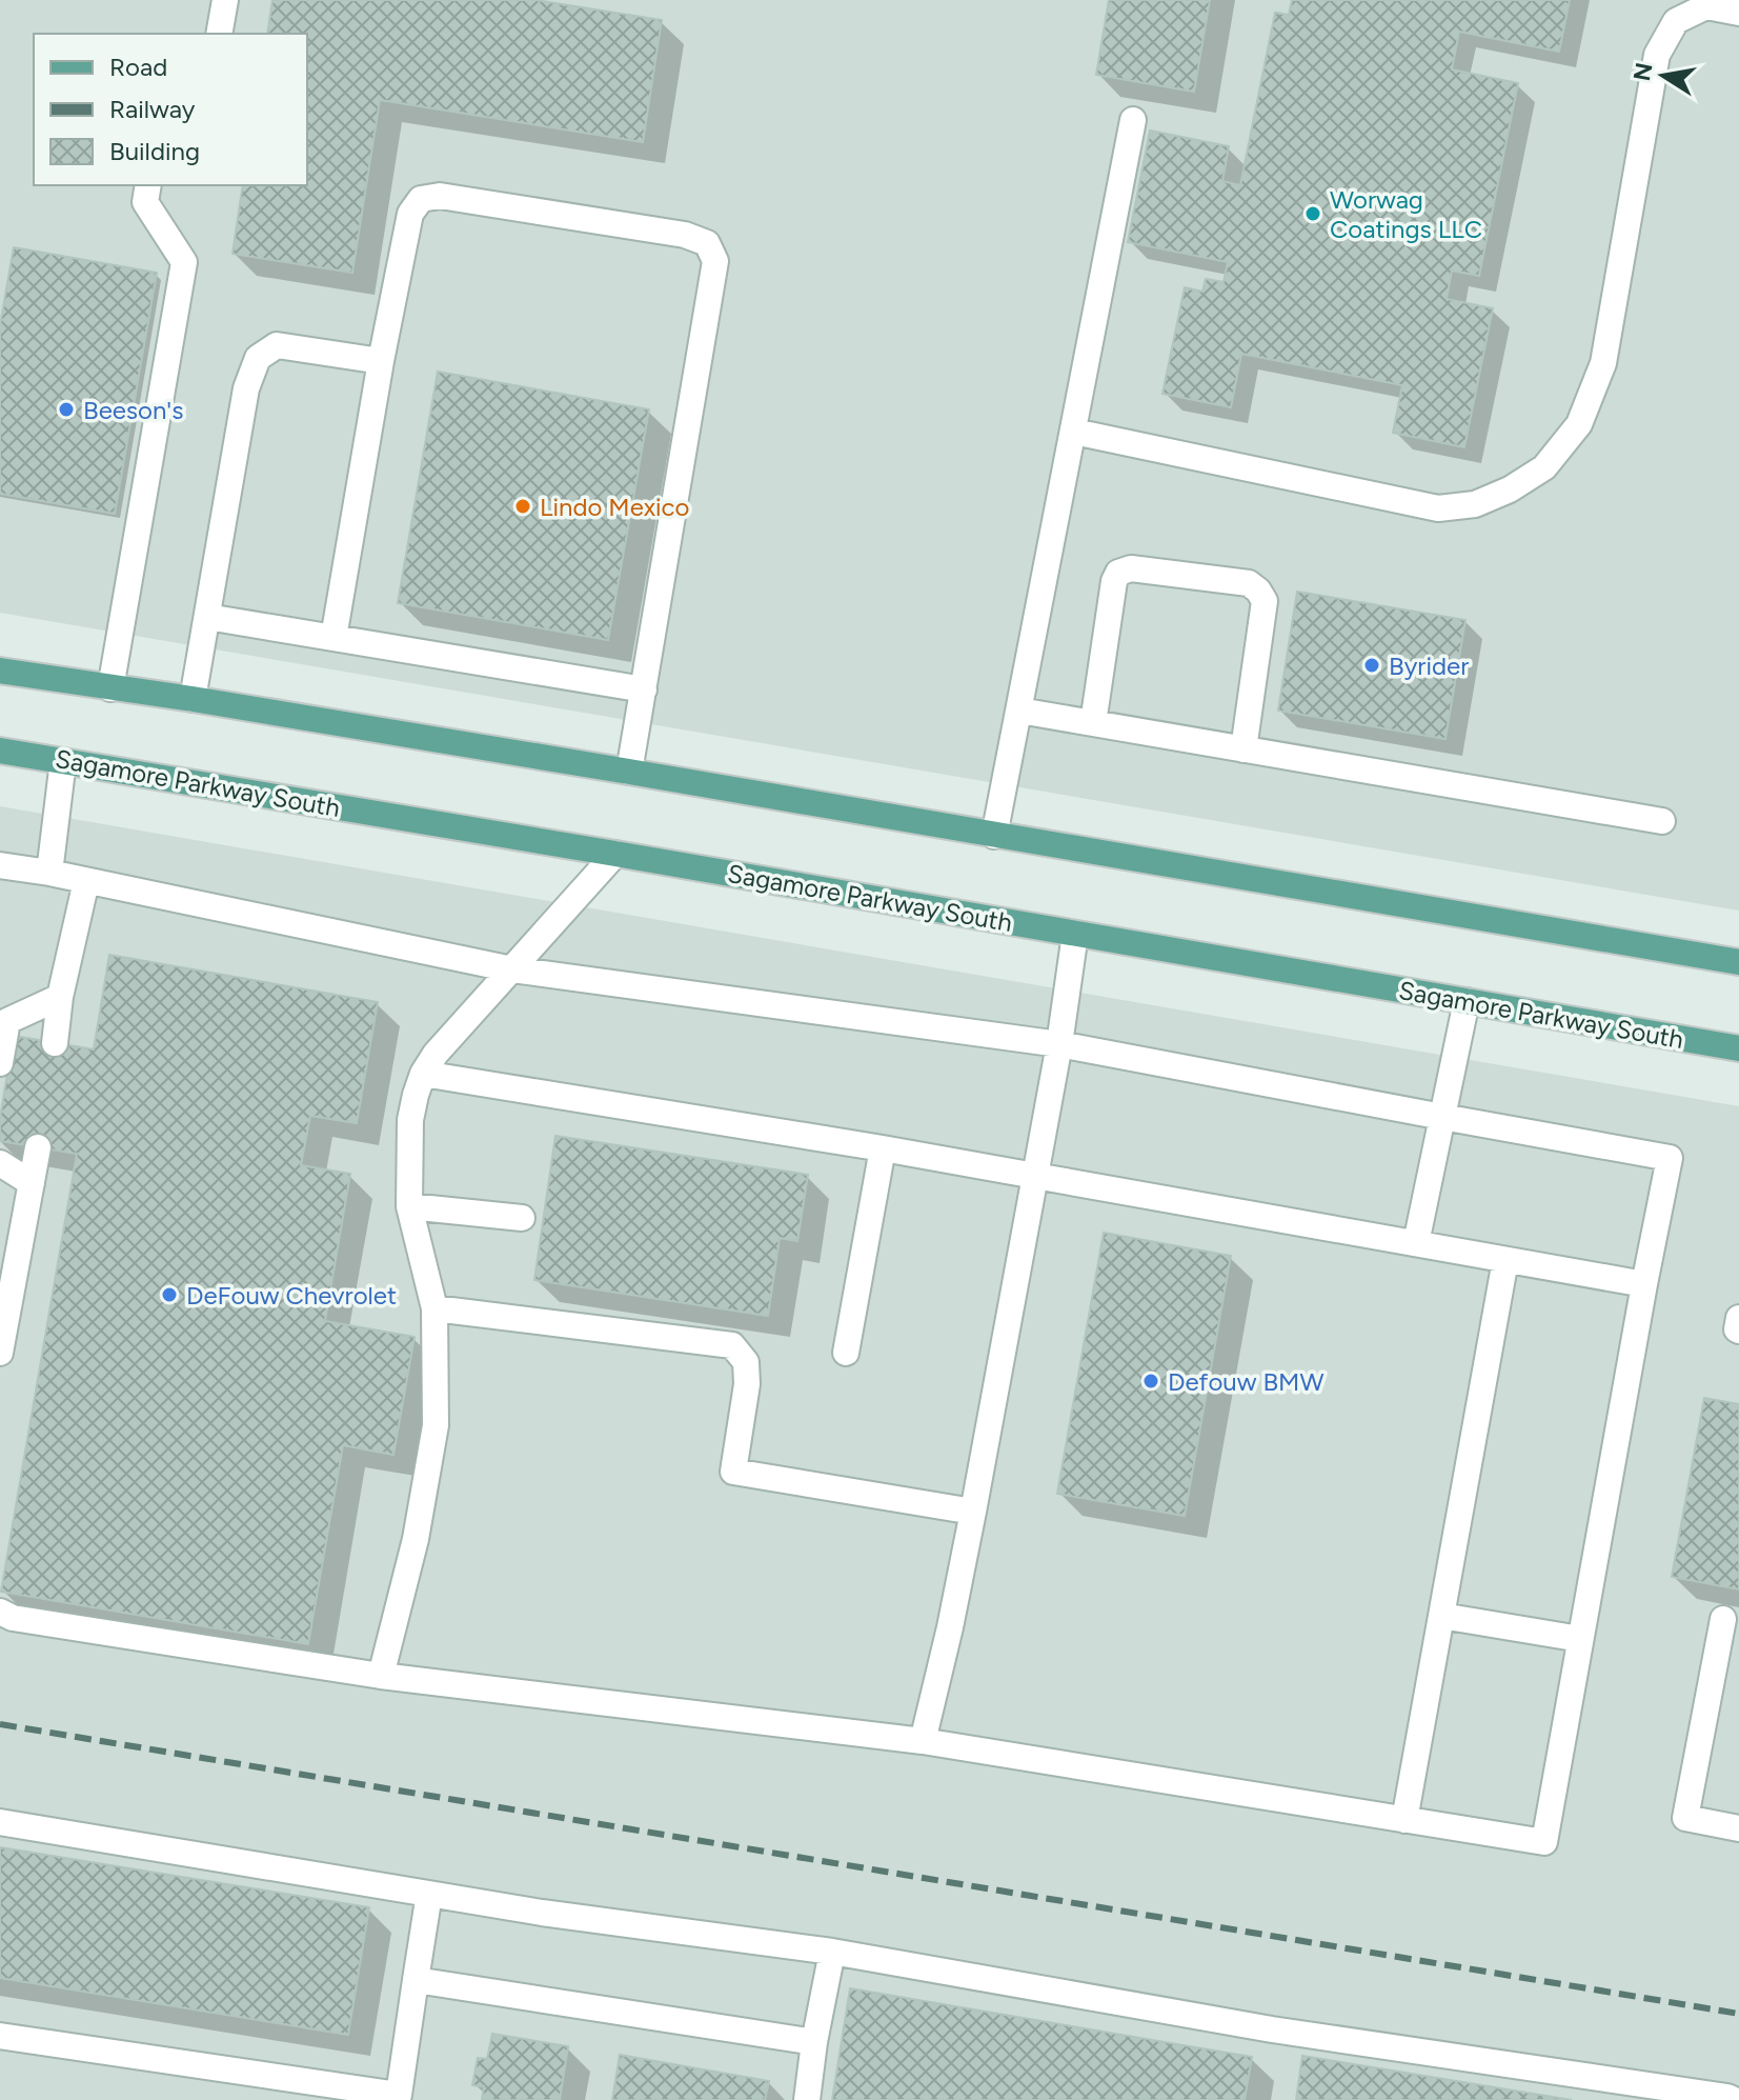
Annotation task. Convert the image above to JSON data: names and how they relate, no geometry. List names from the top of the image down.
{
  "streets": {
    "main road": ["Sagamore Parkway South"]
  },
  "places": [
    "Worwag Coatings LLC",
    "Beeson's",
    "Lindo Mexico",
    "Byrider",
    "DeFouw Chevrolet",
    "Defouw BMW"
  ],
  "legend": ["Road", "Railway", "Building"],
  "north": "left"
}
